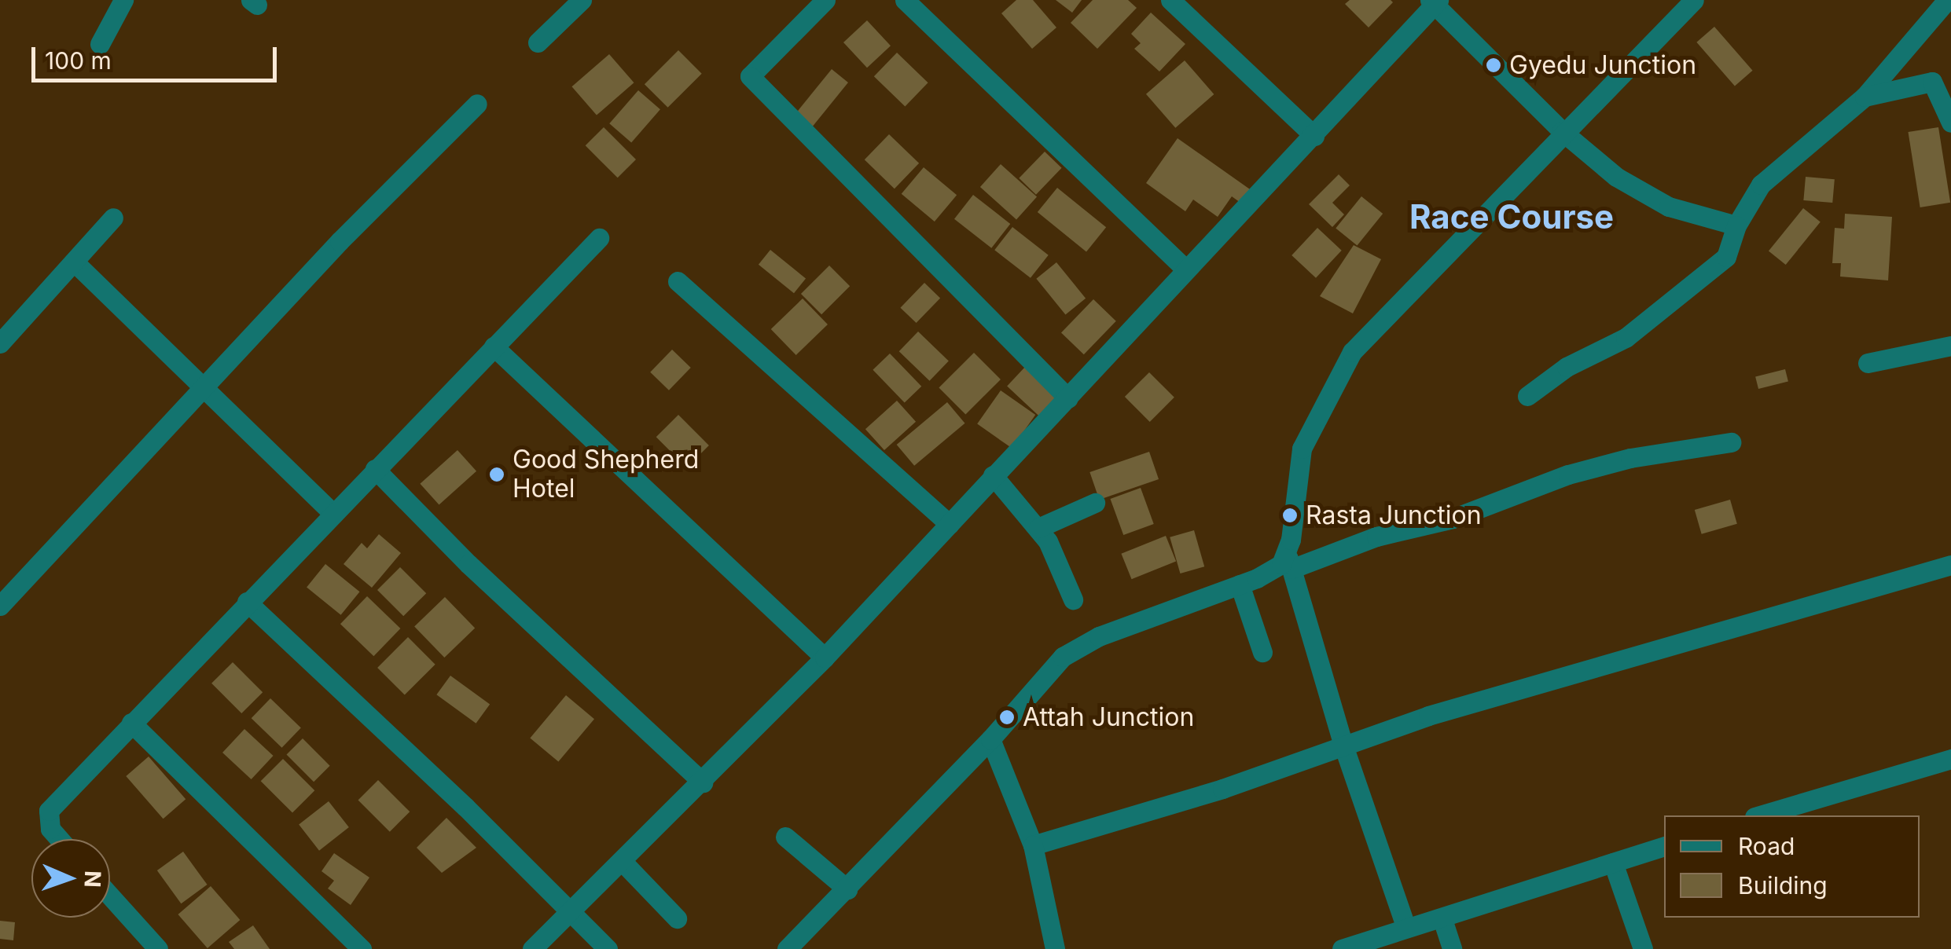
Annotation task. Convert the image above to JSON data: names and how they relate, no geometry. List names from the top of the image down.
{
  "districts": ["Race Course"],
  "places": [
    "Gyedu Junction",
    "Good Shepherd Hotel",
    "Rasta Junction",
    "Attah Junction"
  ],
  "legend": ["Road", "Building"],
  "scale_bar": "100 m",
  "north": "right"
}
